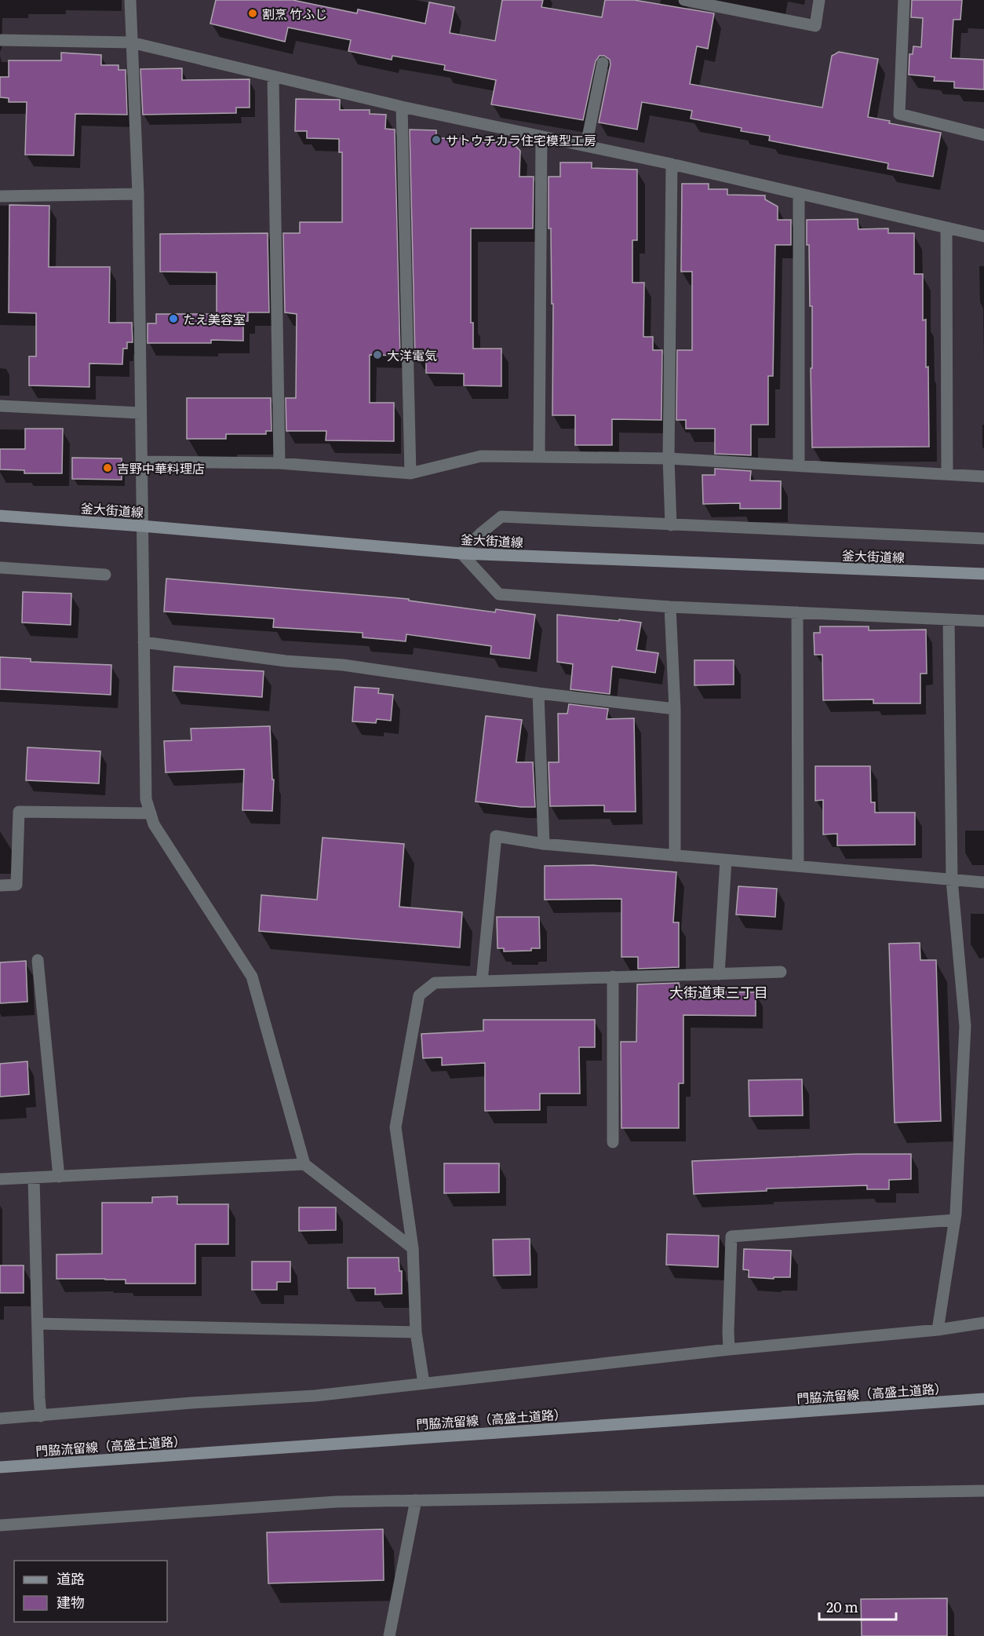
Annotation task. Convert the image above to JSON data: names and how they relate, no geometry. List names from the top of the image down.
{
  "streets": {
    "street": ["釜大街道線", "門脇流留線（高盛土道路）"]
  },
  "districts": ["大街道東三丁目"],
  "places": [
    "割烹 竹ふじ",
    "サトウチカラ住宅模型工房",
    "たえ美容室",
    "大洋電気",
    "吉野中華料理店"
  ],
  "legend": ["道路", "建物"],
  "scale_bar": "20 m"
}
